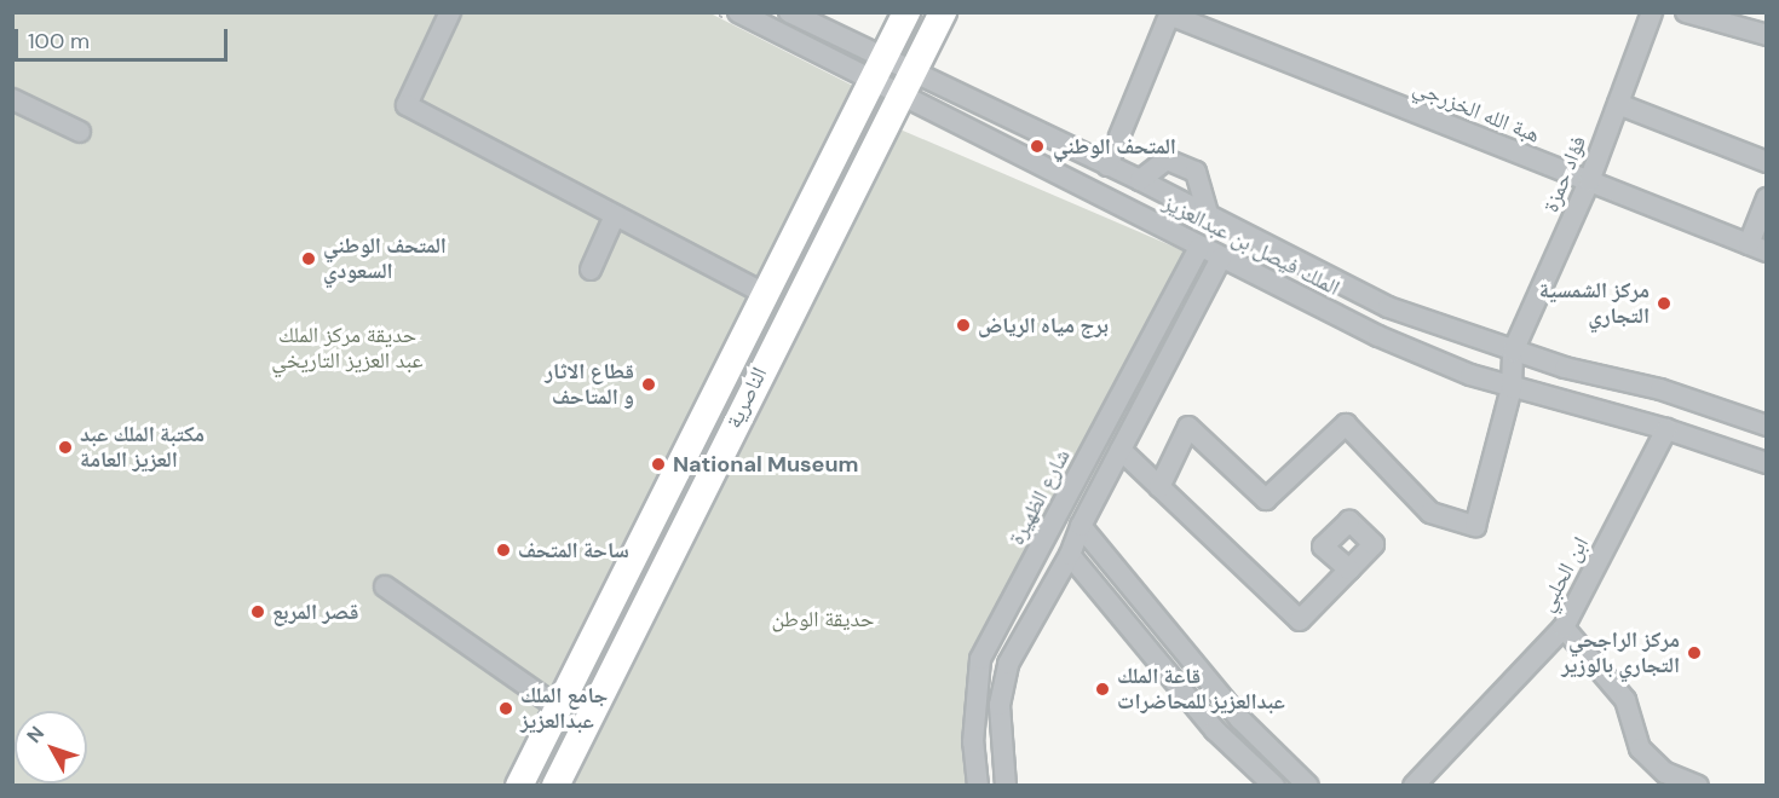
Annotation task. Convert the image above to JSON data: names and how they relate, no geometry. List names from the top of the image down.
{
  "streets": {
    "main road": ["الناصرية"],
    "street": [
      "هبة الله الخزرجي",
      "فؤاد حمزة",
      "الملك فيصل بن عبدالعزيز",
      "شارع الظهيرة",
      "ابن الحلبي"
    ]
  },
  "crossings": [
    ["هبة الله الخزرجي", "فؤاد حمزة"],
    ["فؤاد حمزة", "الملك فيصل بن عبدالعزيز"],
    ["الملك فيصل بن عبدالعزيز", "الناصرية"],
    ["الملك فيصل بن عبدالعزيز", "شارع الظهيرة"],
    ["الملك فيصل بن عبدالعزيز", "ابن الحلبي"]
  ],
  "parks": ["حديقة مركز الملك عبد العزيز التاريخي", "حديقة الوطن"],
  "places": [
    "المتحف الوطني",
    "المتحف الوطني السعودي",
    "مركز الشمسية التجاري",
    "برج مياه الرياض",
    "قطاع الاثار و المتاحف",
    "مكتبة الملك عبد العزيز العامة",
    "National Museum",
    "ساحة المتحف",
    "قصر المربع",
    "مركز الراجحي التجاري بالوزير",
    "قاعة الملك عبدالعزيز للمحاضرات",
    "جامع الملك عبدالعزيز"
  ],
  "scale_bar": "100 m",
  "north": "top left"
}
